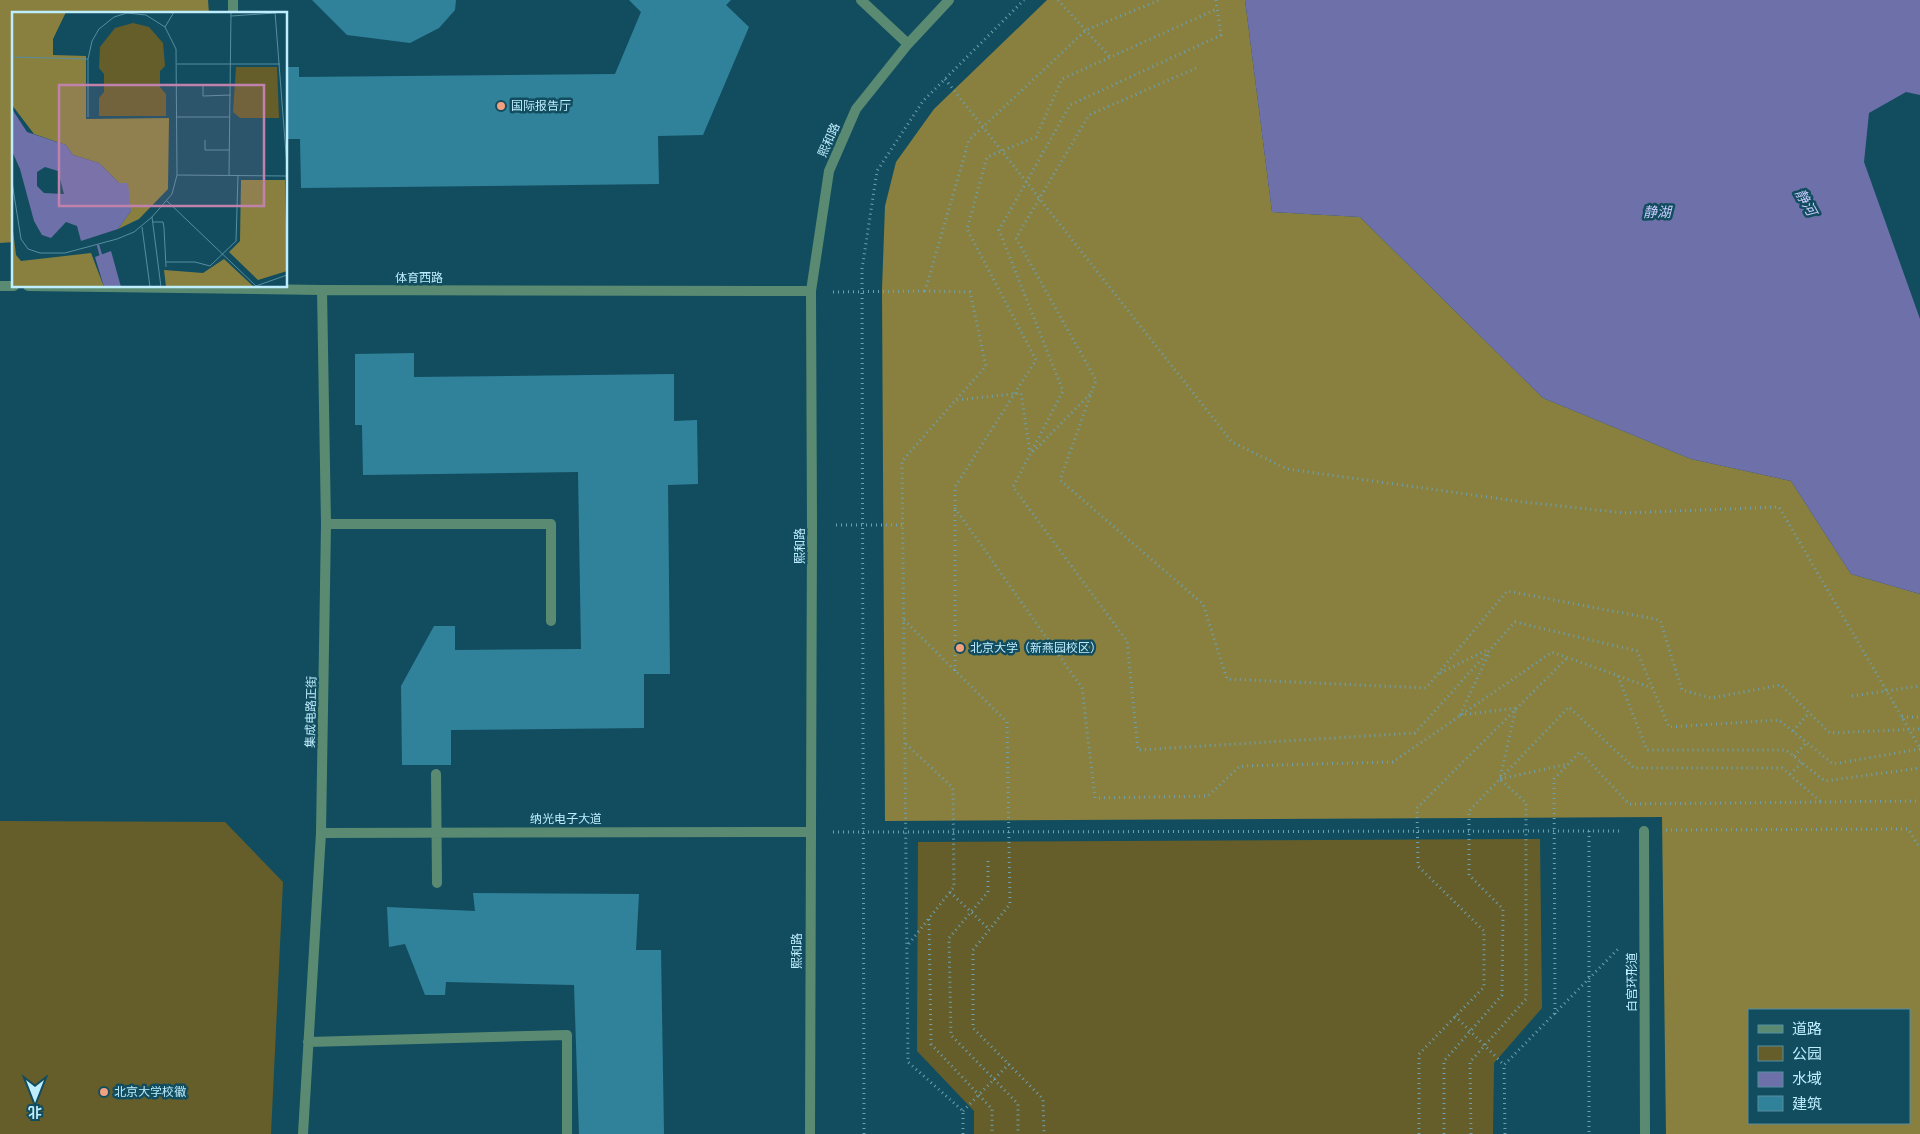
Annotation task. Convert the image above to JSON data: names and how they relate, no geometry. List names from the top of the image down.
{
  "streets": {
    "street": [
      "熙和路",
      "体育西路",
      "集成电路正街",
      "纳光电子大道",
      "白宫环形道"
    ]
  },
  "crossings": [
    ["熙和路", "体育西路"],
    ["熙和路", "纳光电子大道"],
    ["体育西路", "集成电路正街"],
    ["集成电路正街", "纳光电子大道"]
  ],
  "water": ["静河", "静湖"],
  "places": ["国际报告厅", "北京大学（新燕园校区）", "北京大学校徽"],
  "legend": [
    "道路",
    "公园",
    "水域",
    "建筑"
  ],
  "north": "bottom"
}
